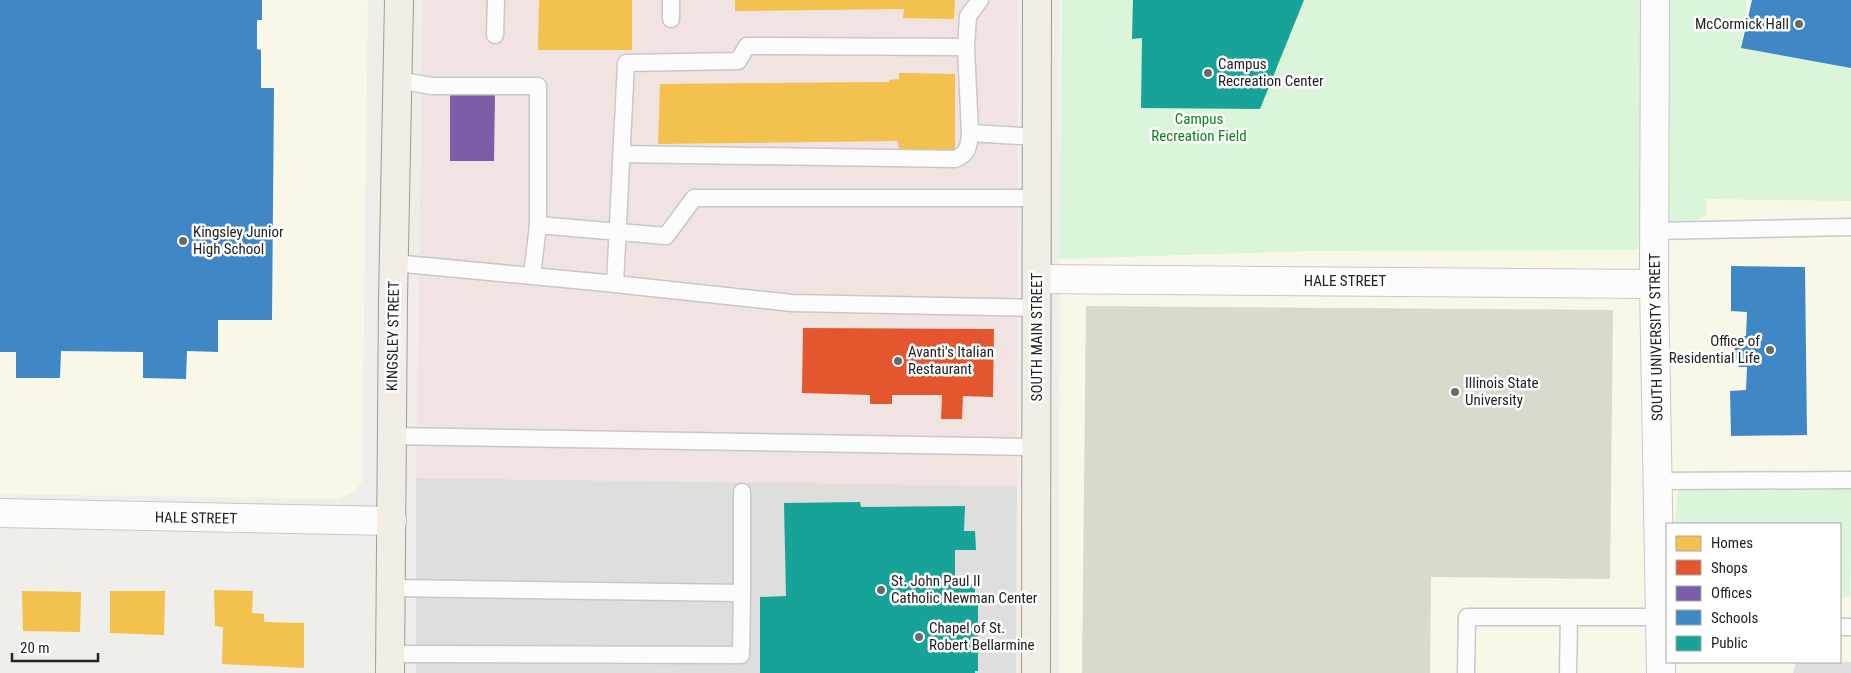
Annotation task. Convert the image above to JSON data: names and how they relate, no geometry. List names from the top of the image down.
{
  "streets": {
    "main road": ["KINGSLEY STREET", "SOUTH MAIN STREET"],
    "street": ["HALE STREET", "SOUTH UNIVERSITY STREET"]
  },
  "crossings": [
    ["HALE STREET", "KINGSLEY STREET"],
    ["HALE STREET", "SOUTH MAIN STREET"],
    ["HALE STREET", "SOUTH UNIVERSITY STREET"]
  ],
  "parks": ["Campus Recreation Field"],
  "places": [
    "McCormick Hall",
    "Campus Recreation Center",
    "Kingsley Junior High School",
    "Office of Residential Life",
    "Avanti's Italian Restaurant",
    "Illinois State University",
    "St. John Paul II Catholic Newman Center",
    "Chapel of St. Robert Bellarmine"
  ],
  "legend": [
    "Homes",
    "Shops",
    "Offices",
    "Schools",
    "Public"
  ],
  "scale_bar": "20 m"
}
